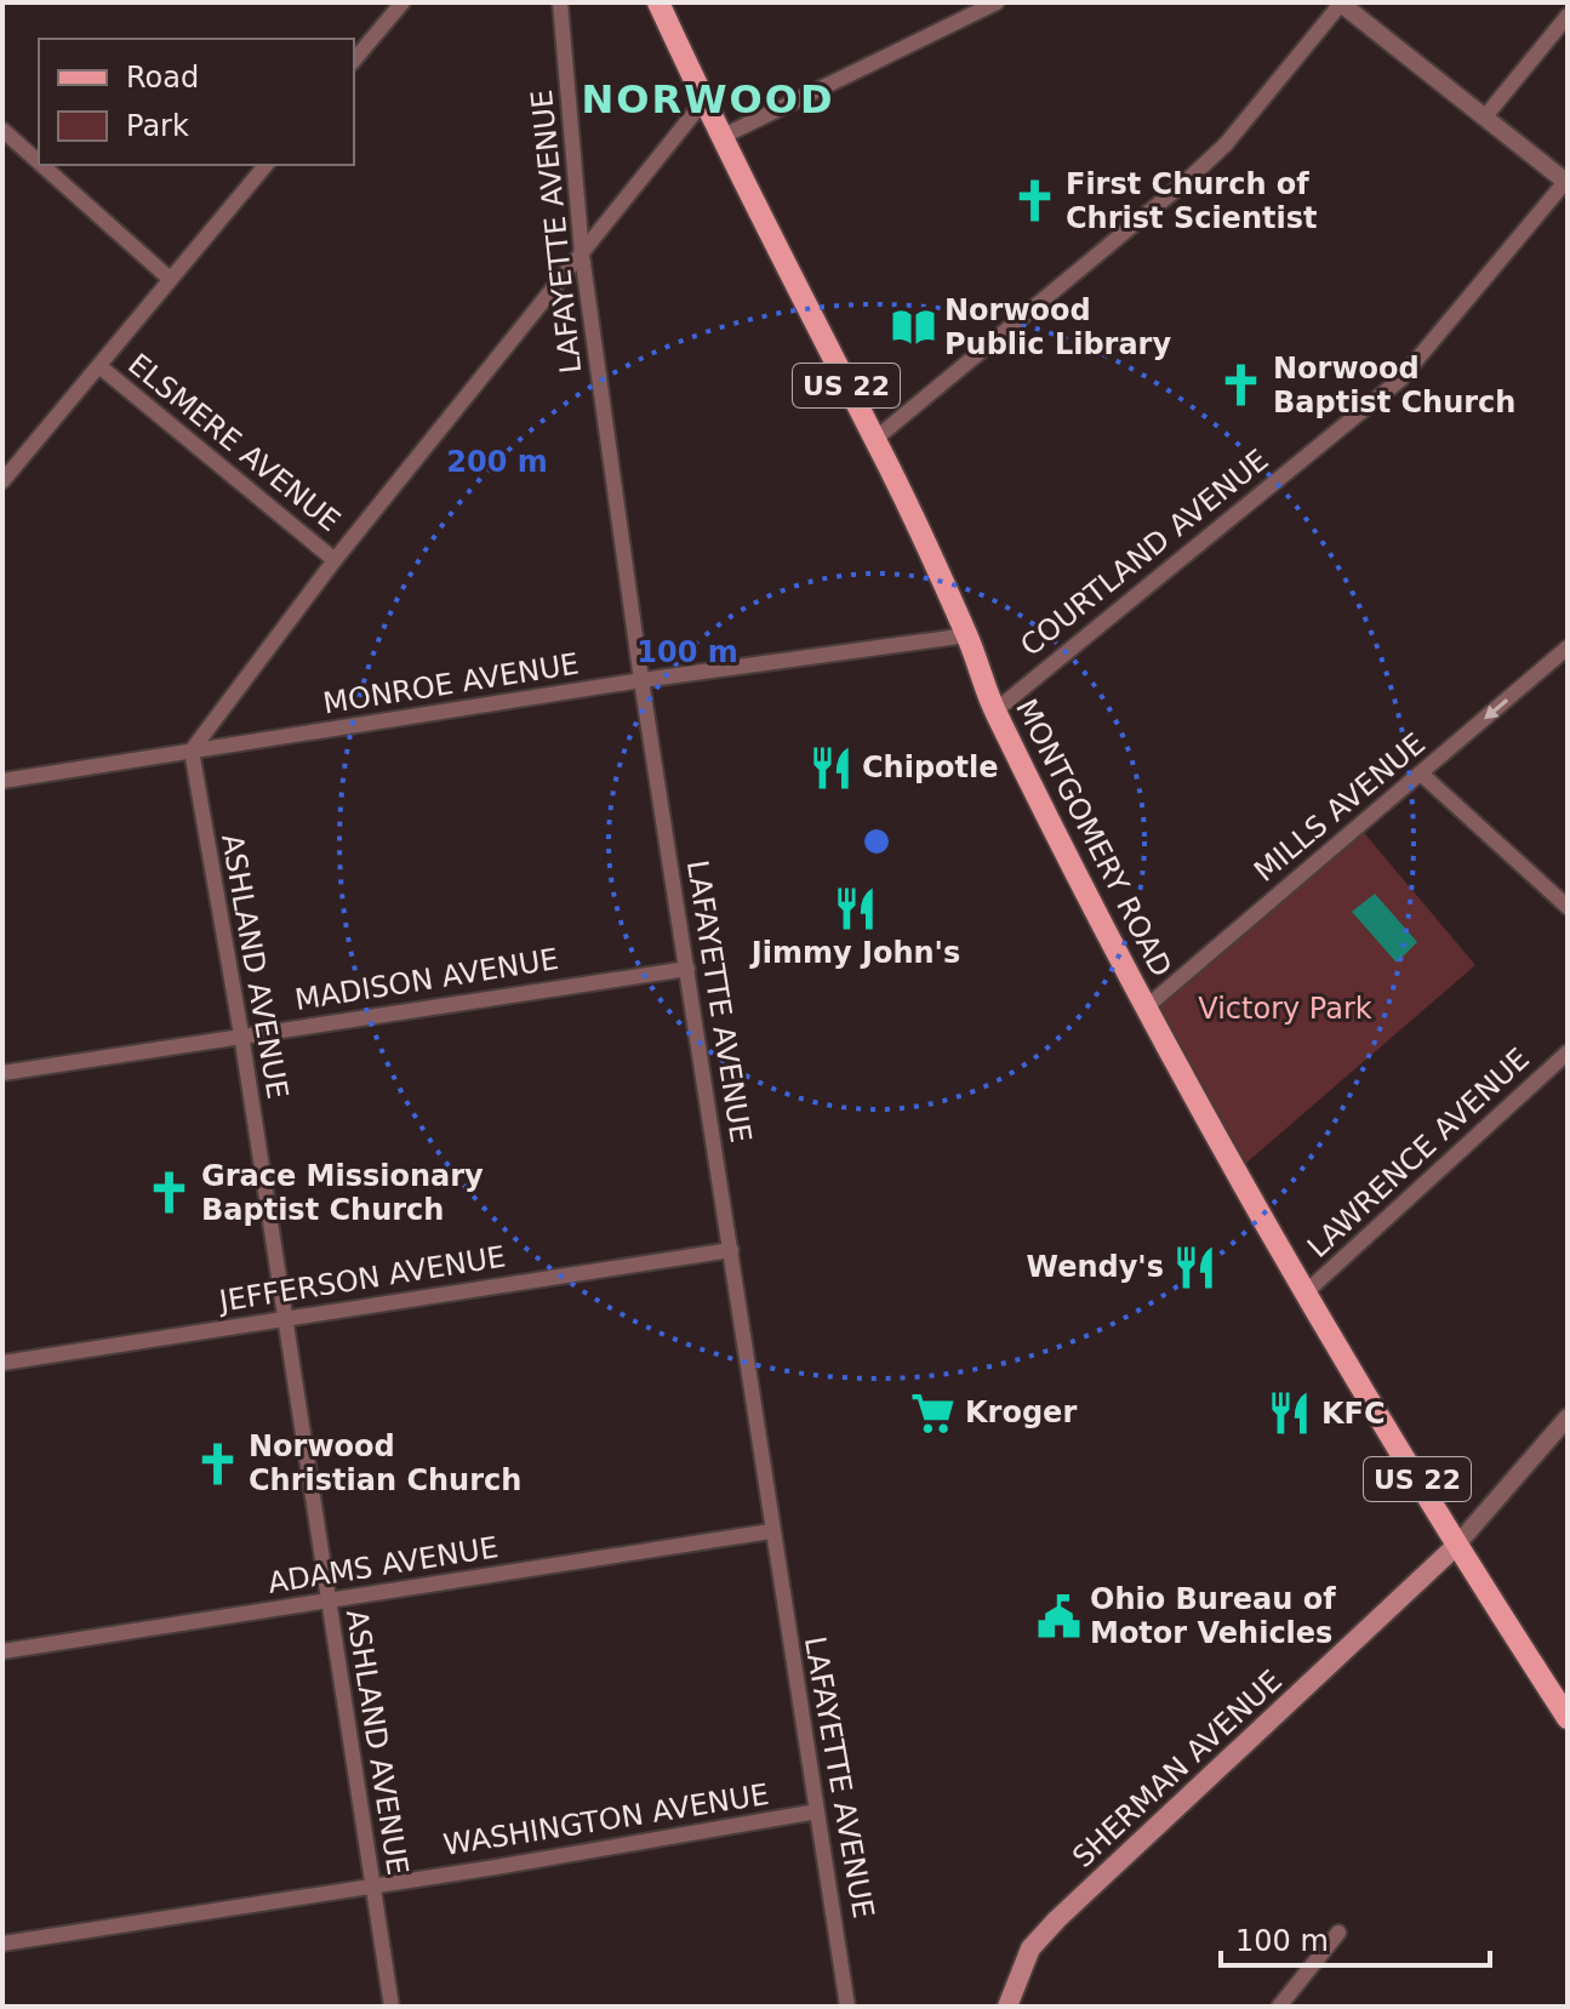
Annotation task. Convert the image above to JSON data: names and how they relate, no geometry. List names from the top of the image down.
{
  "streets": {
    "main road": ["US 22", "MONTGOMERY ROAD", "SHERMAN AVENUE"],
    "street": [
      "LAFAYETTE AVENUE",
      "ELSMERE AVENUE",
      "COURTLAND AVENUE",
      "MONROE AVENUE",
      "MILLS AVENUE",
      "ASHLAND AVENUE",
      "MADISON AVENUE",
      "LAWRENCE AVENUE",
      "JEFFERSON AVENUE",
      "ADAMS AVENUE",
      "WASHINGTON AVENUE"
    ]
  },
  "crossings": [
    ["LAFAYETTE AVENUE", "MONROE AVENUE"],
    ["LAFAYETTE AVENUE", "MADISON AVENUE"],
    ["LAFAYETTE AVENUE", "JEFFERSON AVENUE"],
    ["LAFAYETTE AVENUE", "ADAMS AVENUE"],
    ["LAFAYETTE AVENUE", "WASHINGTON AVENUE"],
    ["COURTLAND AVENUE", "MONTGOMERY ROAD"],
    ["MONROE AVENUE", "MONTGOMERY ROAD"],
    ["MONROE AVENUE", "ASHLAND AVENUE"],
    ["MILLS AVENUE", "MONTGOMERY ROAD"],
    ["MONTGOMERY ROAD", "LAWRENCE AVENUE"],
    ["MONTGOMERY ROAD", "SHERMAN AVENUE"],
    ["ASHLAND AVENUE", "MADISON AVENUE"],
    ["ASHLAND AVENUE", "JEFFERSON AVENUE"],
    ["ASHLAND AVENUE", "ADAMS AVENUE"],
    ["ASHLAND AVENUE", "WASHINGTON AVENUE"]
  ],
  "districts": ["NORWOOD"],
  "parks": ["Victory Park"],
  "places": {
    "church": [
      "First Church of Christ Scientist",
      "Norwood Baptist Church",
      "Grace Missionary Baptist Church",
      "Norwood Christian Church"
    ],
    "library": ["Norwood Public Library"],
    "restaurant": [
      "Chipotle",
      "Jimmy John's",
      "Wendy's",
      "KFC"
    ],
    "supermarket": ["Kroger"],
    "public building": ["Ohio Bureau of Motor Vehicles"]
  },
  "legend": ["Road", "Park"],
  "scale_bar": "100 m",
  "rings": ["200 m", "100 m"]
}
